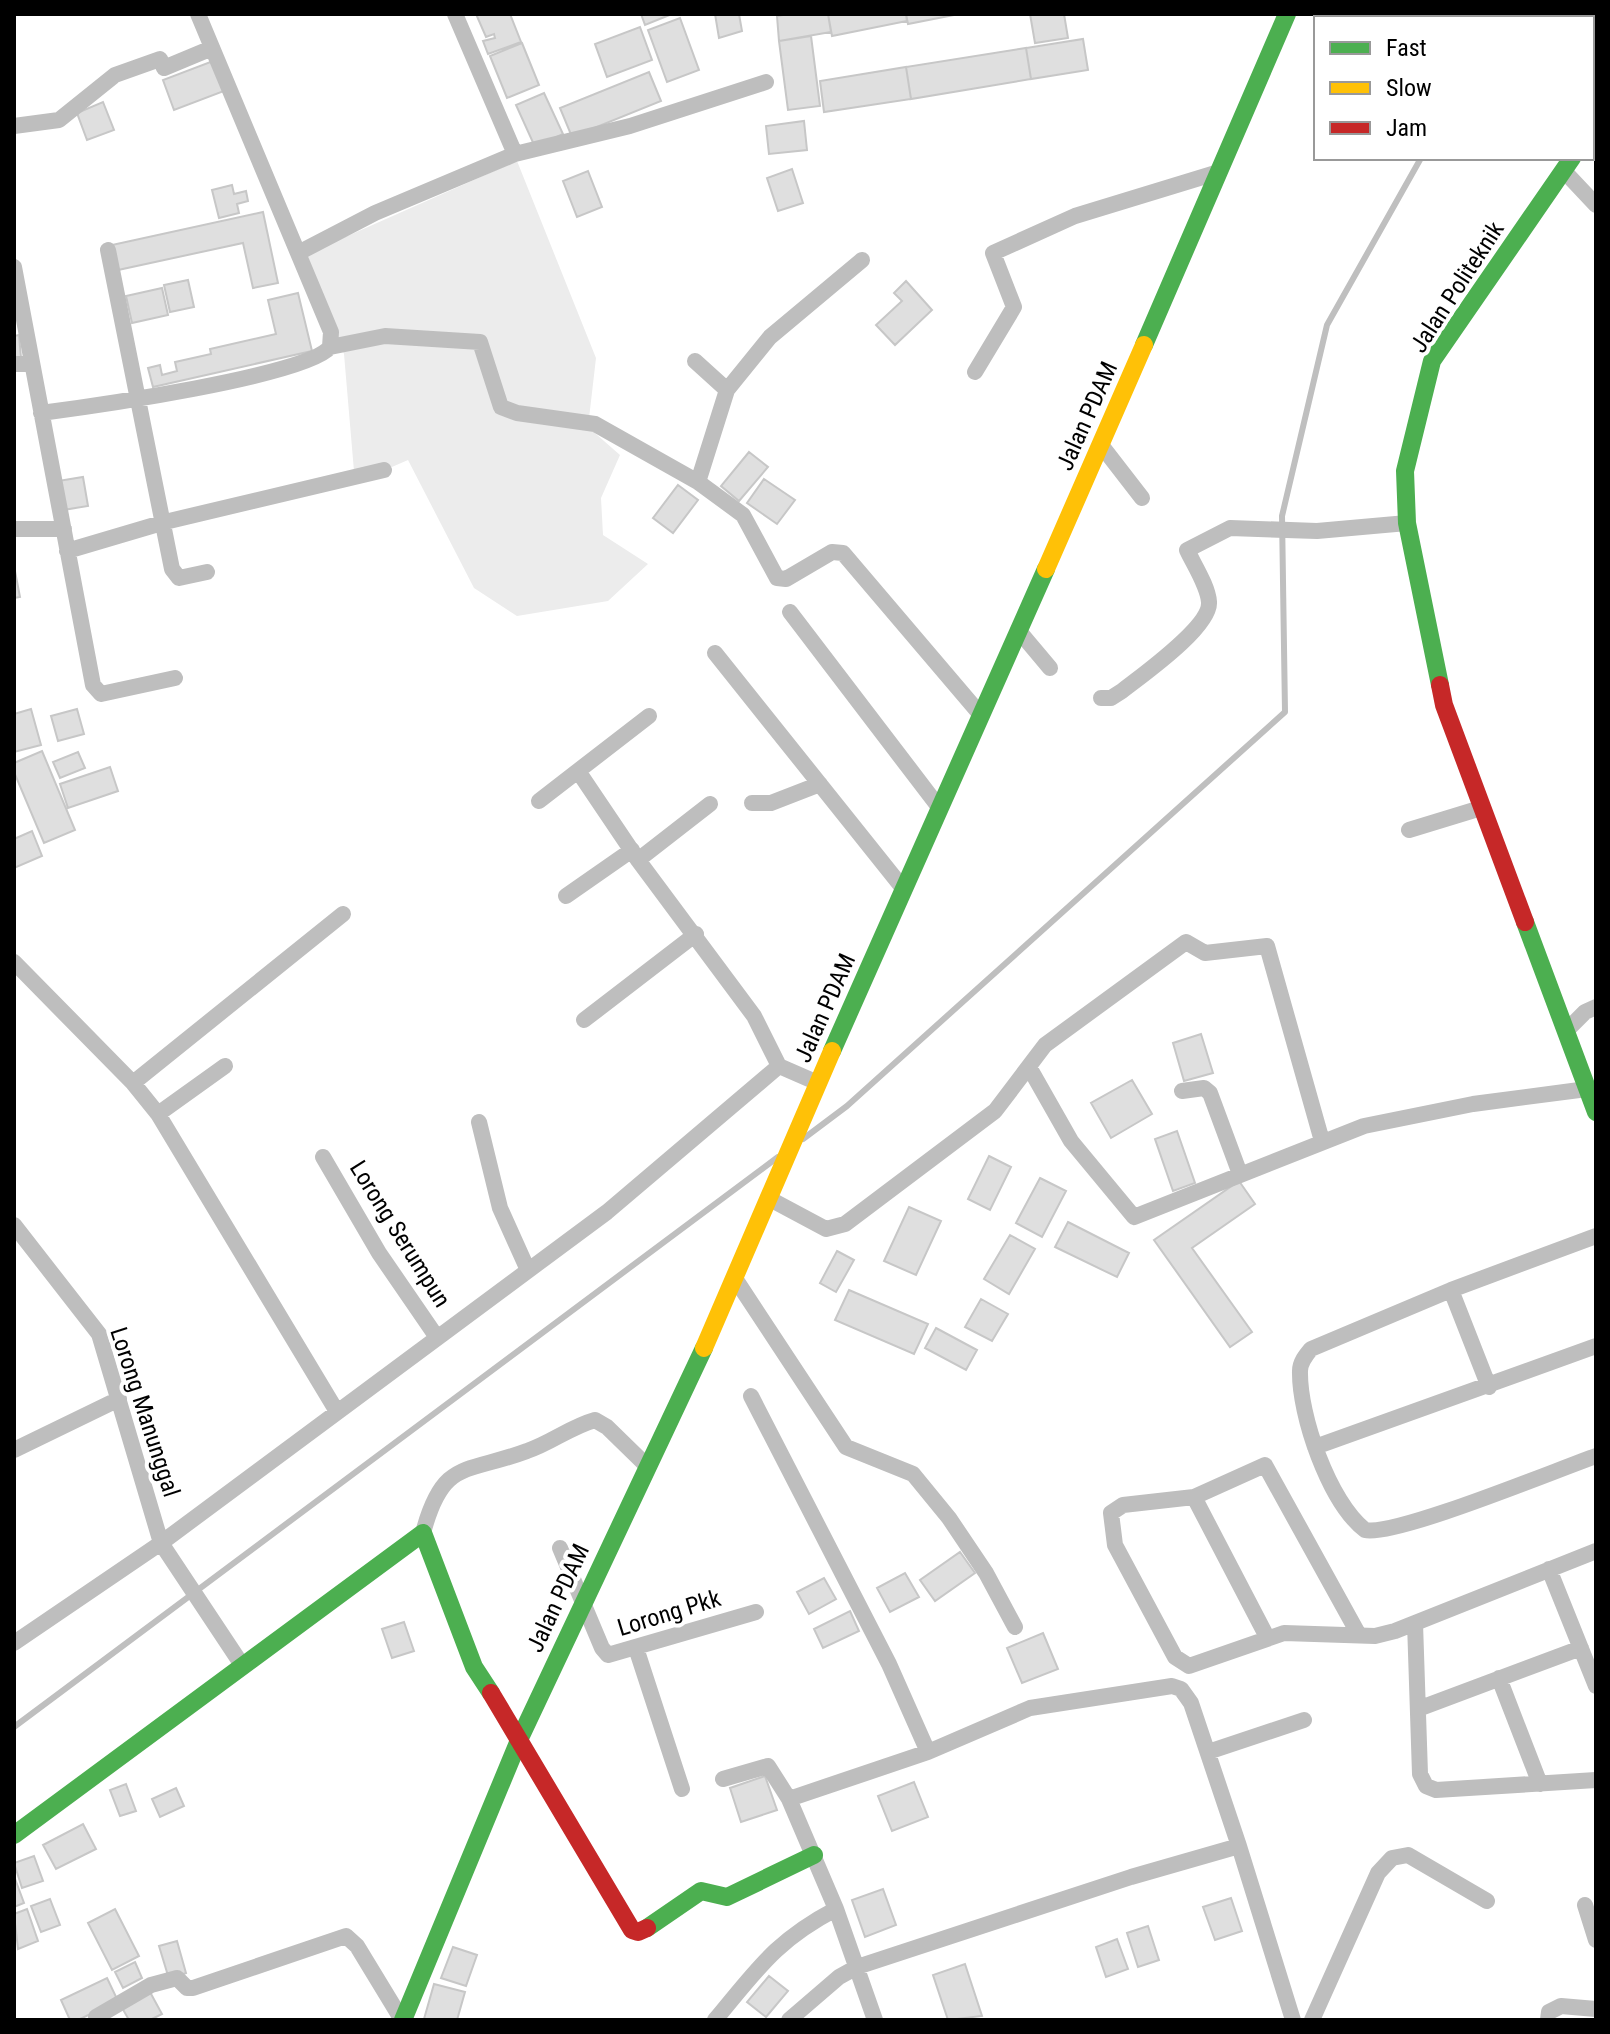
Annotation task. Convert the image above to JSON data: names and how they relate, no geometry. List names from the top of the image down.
{
  "streets": {
    "street": [
      "Jalan Politeknik",
      "Jalan PDAM",
      "Lorong Serumpun",
      "Lorong Manunggal",
      "Lorong Pkk"
    ]
  },
  "crossings": [
    ["Jalan PDAM", "Lorong Pkk"]
  ],
  "legend": ["Fast", "Slow", "Jam"]
}
